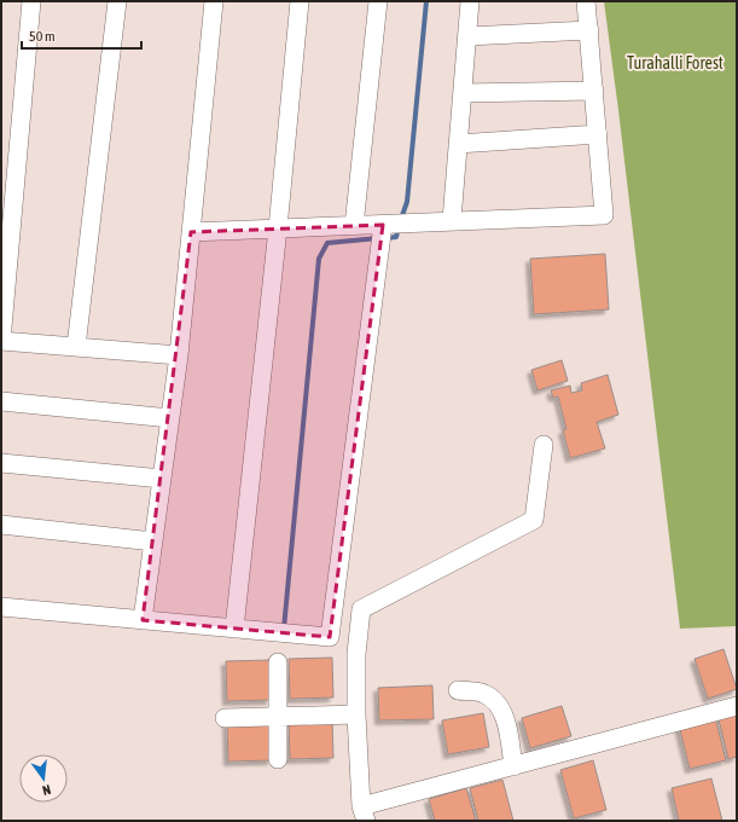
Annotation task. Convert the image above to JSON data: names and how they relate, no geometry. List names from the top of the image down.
{
  "parks": ["Turahalli Forest"],
  "scale_bar": "50 m",
  "north": "bottom"
}
